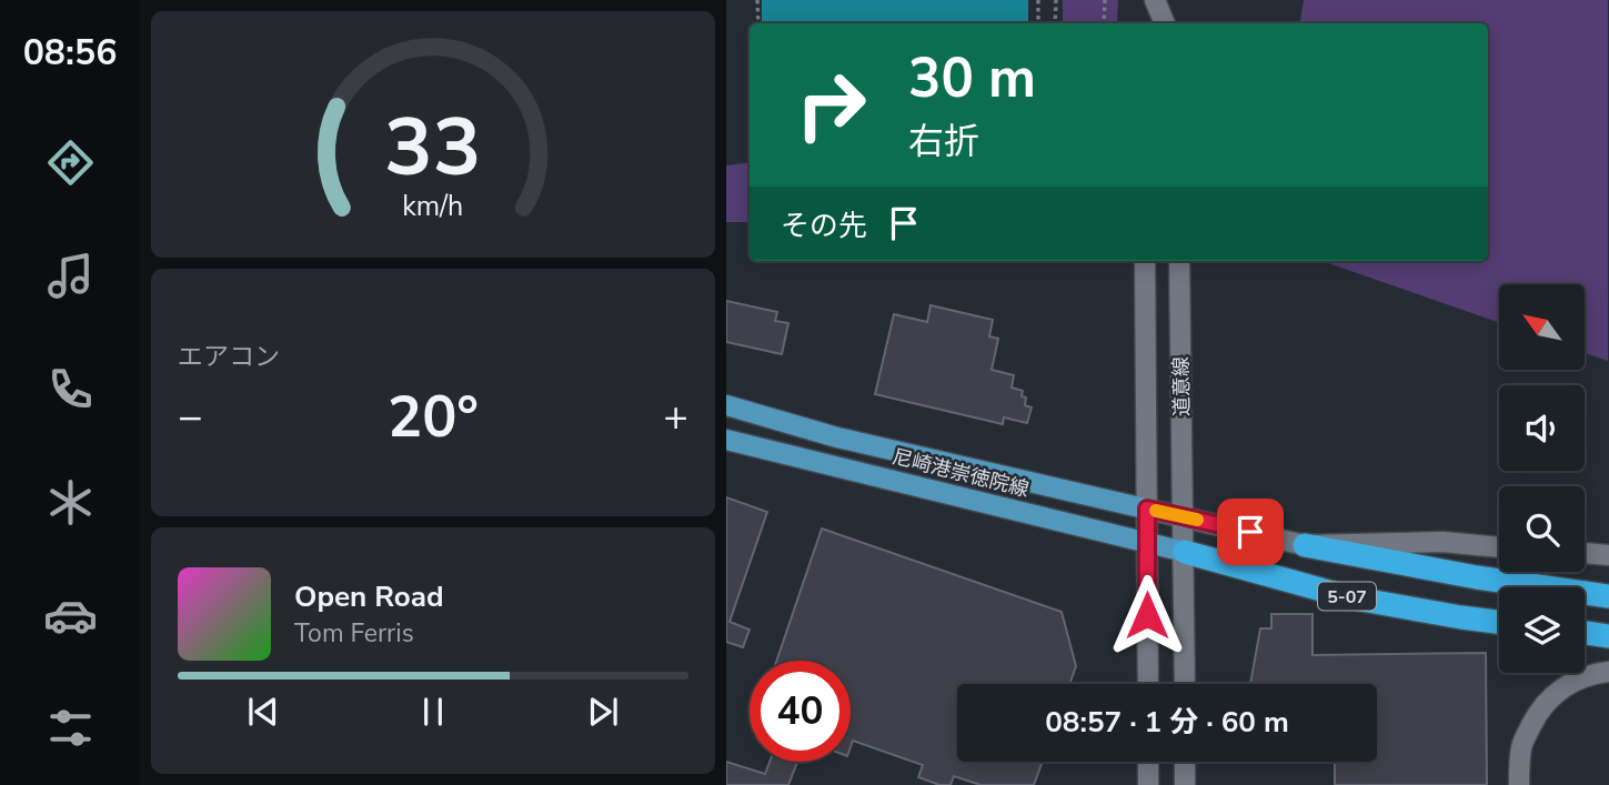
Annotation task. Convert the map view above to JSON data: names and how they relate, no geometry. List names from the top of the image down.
{
  "streets": {
    "highway": ["5-07"],
    "main road": ["尼崎港崇徳院線"],
    "street": ["道意線"]
  },
  "crossings": [
    ["道意線", "尼崎港崇徳院線"],
    ["道意線", "5-07"],
    ["尼崎港崇徳院線", "5-07"]
  ],
  "north": "top left",
  "page": {
    "tabs": "08:56",
    "turn": ["30 m", "右折"],
    "then": "その先",
    "tile": "エアコン",
    "heat": ["−", "20°", "+"],
    "song": ["Open Road", "Tom Ferris"],
    "limit": "40",
    "trip": "08:57 · 1 分 · 60 m",
    "gauge": ["33", "km/h"]
  }
}
